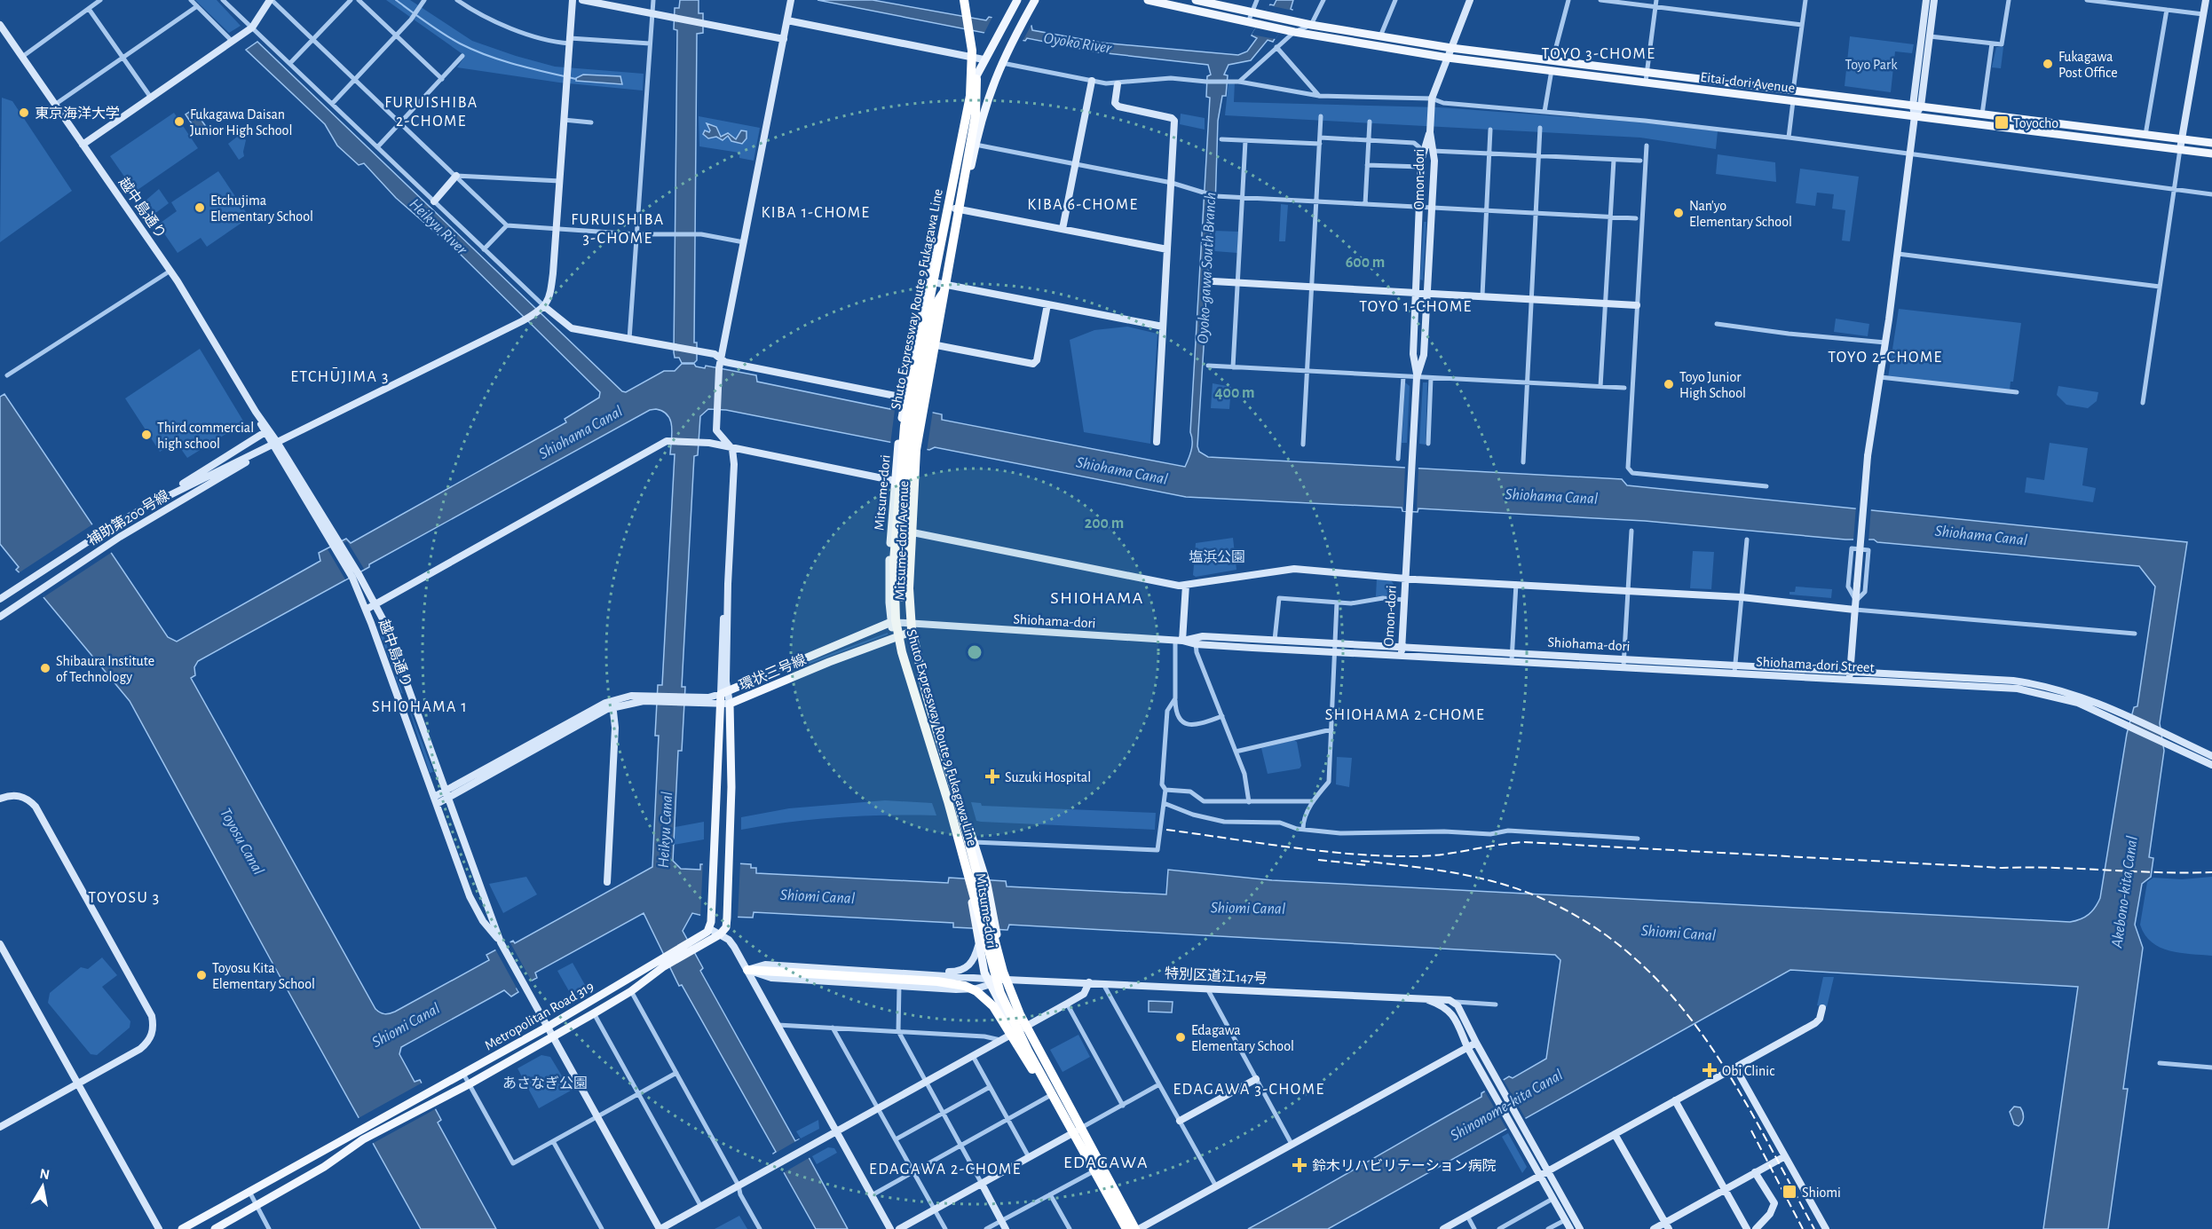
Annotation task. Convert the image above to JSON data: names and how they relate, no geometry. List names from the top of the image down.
{
  "streets": {
    "highway": ["Shuto Expressway Route 9 Fukagawa Line"],
    "main road": [
      "Eitai-dori Avenue",
      "Mitsume-dori",
      "Mitsume-dori Avenue",
      "環状三号線",
      "Metropolitan Road 319"
    ],
    "street": [
      "Omon-dori",
      "越中島通り",
      "補助第200号線",
      "Shiohama-dori",
      "特別区道江147号"
    ]
  },
  "crossings": [
    ["Omon-dori", "Shiohama-dori"],
    ["越中島通り", "補助第200号線"],
    ["越中島通り", "Metropolitan Road 319"],
    ["Shuto Expressway Route 9 Fukagawa Line", "Mitsume-dori"],
    ["Mitsume-dori", "Mitsume-dori Avenue"],
    ["Mitsume-dori", "Shiohama-dori"],
    ["Mitsume-dori", "環状三号線"],
    ["Mitsume-dori", "特別区道江147号"],
    ["Mitsume-dori Avenue", "Shiohama-dori"],
    ["Mitsume-dori Avenue", "環状三号線"],
    ["Shiohama-dori", "環状三号線"]
  ],
  "districts": [
    "TOYO 3-CHOME",
    "FURUISHIBA 2-CHOME",
    "KIBA 6-CHOME",
    "KIBA 1-CHOME",
    "FURUISHIBA 3-CHOME",
    "TOYO 1-CHOME",
    "TOYO 2-CHOME",
    "ETCHŪJIMA 3",
    "SHIOHAMA",
    "SHIOHAMA 1",
    "SHIOHAMA 2-CHOME",
    "TOYOSU 3",
    "EDAGAWA 3-CHOME",
    "EDAGAWA",
    "EDAGAWA 2-CHOME"
  ],
  "water": [
    "Oyoko River",
    "Heikyu River",
    "Oyoko-gawa South Branch",
    "Shiohama Canal",
    "Heikyu Canal",
    "Toyosu Canal",
    "Akebono-kita Canal",
    "Shiomi Canal",
    "Shinonome-kita Canal"
  ],
  "parks": ["Toyo Park", "塩浜公園", "あさなぎ公園"],
  "places": {
    "other": [
      "Fukagawa Post Office",
      "東京海洋大学",
      "Fukagawa Daisan Junior High School",
      "Etchujima Elementary School",
      "Nan'yo Elementary School",
      "Toyo Junior High School",
      "Third commercial high school",
      "Shibaura Institute of Technology",
      "Toyosu Kita Elementary School",
      "Edagawa Elementary School"
    ],
    "transit": ["Toyocho", "Shiomi"],
    "health": ["Suzuki Hospital", "Obi Clinic", "鈴木リハビリテーション病院"]
  },
  "north": "top",
  "rings": ["600 m", "400 m", "200 m"]
}
